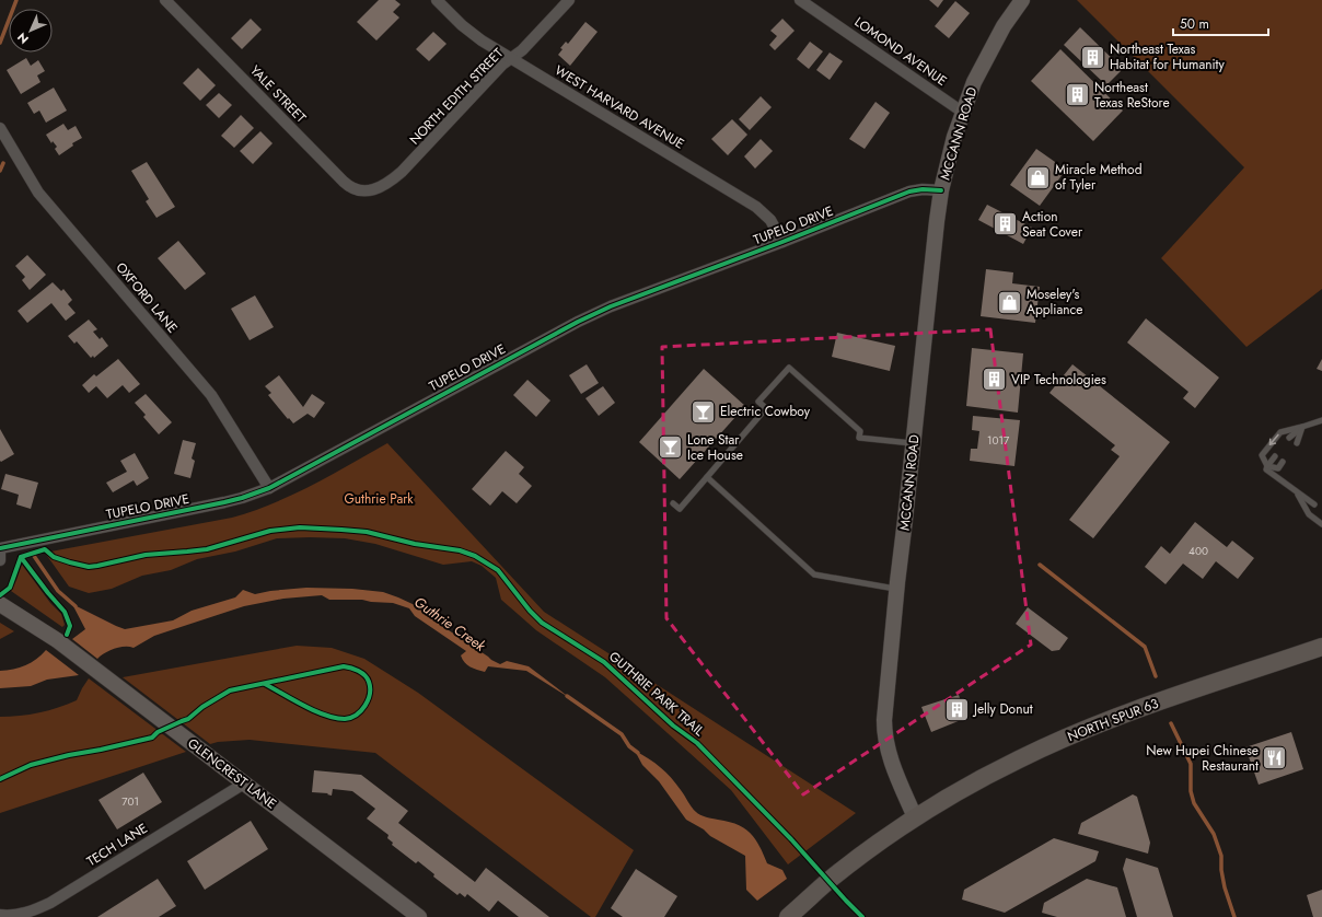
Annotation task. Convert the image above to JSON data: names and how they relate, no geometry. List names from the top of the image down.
{
  "streets": {
    "main road": ["NORTH SPUR 63"],
    "street": [
      "LOMOND AVENUE",
      "YALE STREET",
      "NORTH EDITH STREET",
      "WEST HARVARD AVENUE",
      "MCCANN ROAD",
      "TUPELO DRIVE",
      "OXFORD LANE",
      "GLENCREST LANE",
      "TECH LANE"
    ],
    "cycle path": ["GUTHRIE PARK TRAIL"]
  },
  "crossings": [
    ["LOMOND AVENUE", "MCCANN ROAD"],
    ["YALE STREET", "NORTH EDITH STREET"],
    ["NORTH EDITH STREET", "WEST HARVARD AVENUE"],
    ["WEST HARVARD AVENUE", "TUPELO DRIVE"],
    ["MCCANN ROAD", "TUPELO DRIVE"],
    ["MCCANN ROAD", "NORTH SPUR 63"],
    ["TUPELO DRIVE", "OXFORD LANE"],
    ["GLENCREST LANE", "TECH LANE"]
  ],
  "water": ["Guthrie Creek"],
  "parks": ["Guthrie Park"],
  "places": {
    "building": [
      "Northeast Texas Habitat for Humanity",
      "Northeast Texas ReStore",
      "Action Seat Cover",
      "VIP Technologies",
      "Jelly Donut"
    ],
    "shop": ["Miracle Method of Tyler", "Moseley's Appliance"],
    "bar": ["Electric Cowboy", "Lone Star Ice House"],
    "restaurant": ["New Hupei Chinese Restaurant"]
  },
  "house_numbers": ["1017", "400", "701"],
  "scale_bar": "50 m",
  "north": "bottom left"
}
